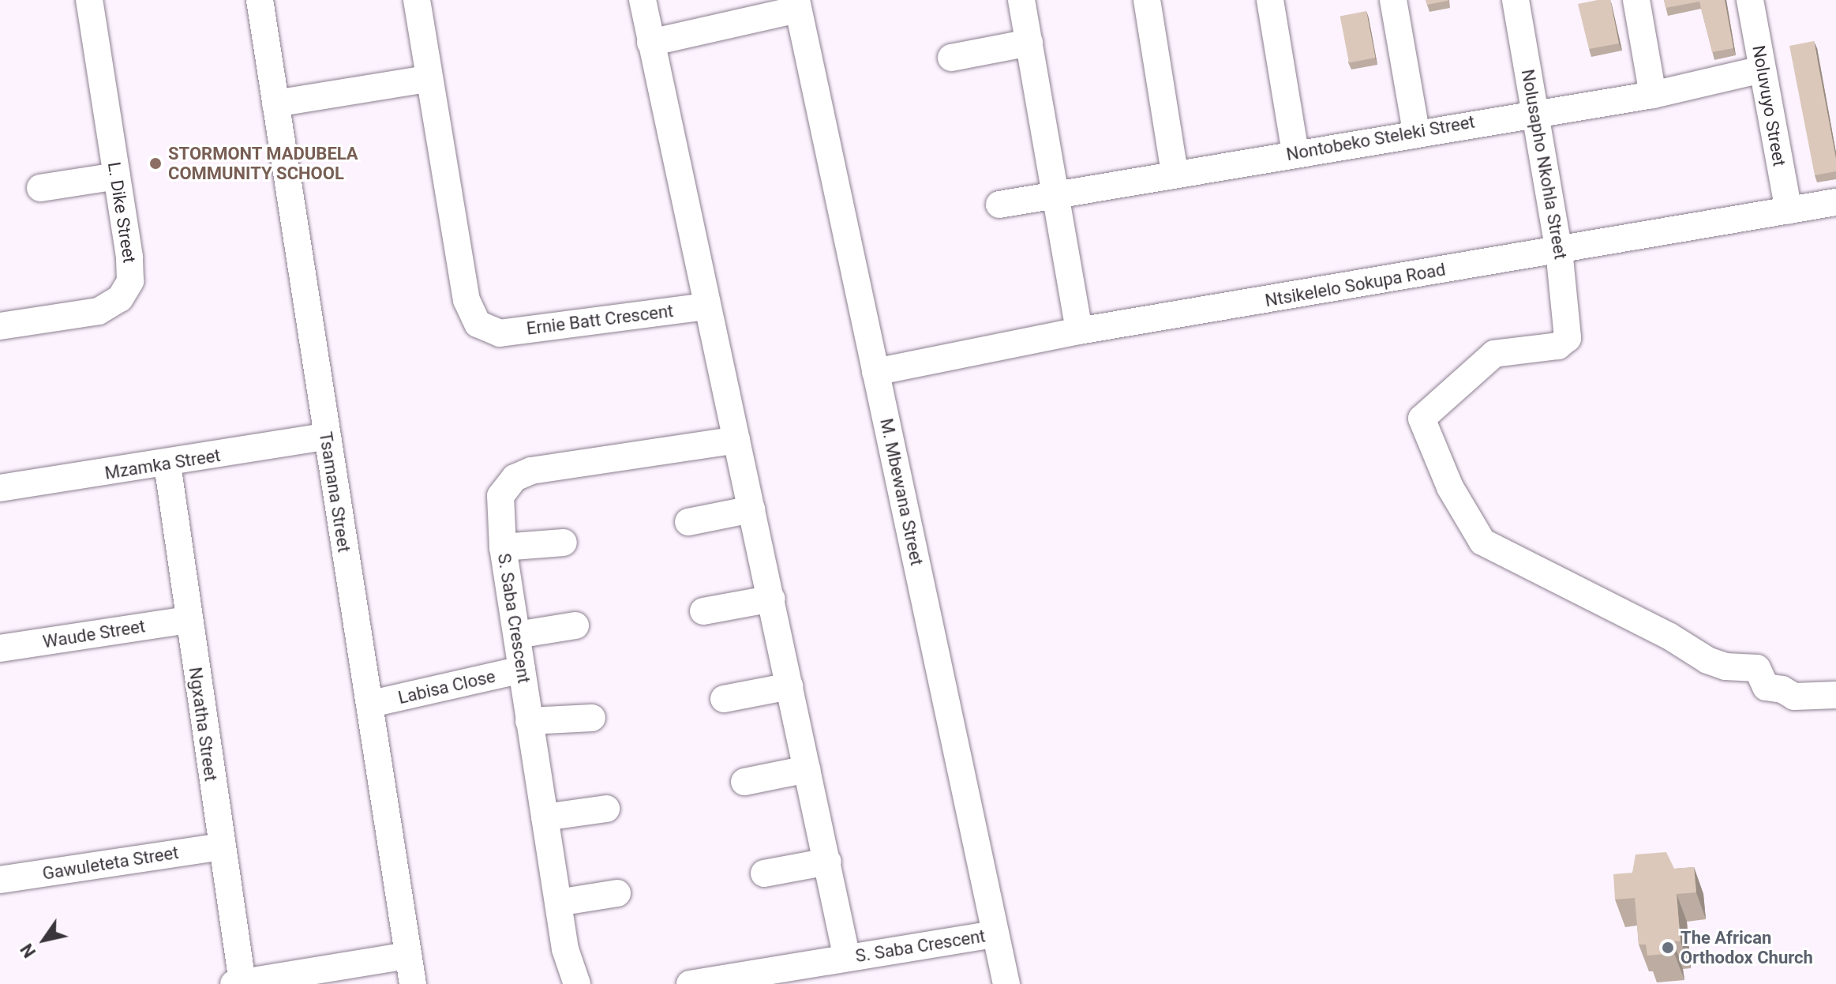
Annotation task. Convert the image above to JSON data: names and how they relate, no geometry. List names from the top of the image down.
{
  "streets": {
    "street": [
      "Noluvuyo Street",
      "Nontobeko Steleki Street",
      "Nolusapho Nkohla Street",
      "L. Dike Street",
      "Ntsikelelo Sokupa Road",
      "Ernie Batt Crescent",
      "Mzamka Street",
      "Tsamana Street",
      "M. Mbewana Street",
      "S. Saba Crescent",
      "Waude Street",
      "Labisa Close",
      "Ngxatha Street",
      "Gawuleteta Street"
    ]
  },
  "crossings": [
    ["Noluvuyo Street", "Nontobeko Steleki Street"],
    ["Noluvuyo Street", "Ntsikelelo Sokupa Road"],
    ["Nontobeko Steleki Street", "Nolusapho Nkohla Street"],
    ["Nolusapho Nkohla Street", "Ntsikelelo Sokupa Road"],
    ["Ntsikelelo Sokupa Road", "M. Mbewana Street"],
    ["Ernie Batt Crescent", "S. Saba Crescent"],
    ["Mzamka Street", "Tsamana Street"],
    ["Mzamka Street", "Ngxatha Street"],
    ["Tsamana Street", "Labisa Close"],
    ["M. Mbewana Street", "S. Saba Crescent"],
    ["S. Saba Crescent", "Labisa Close"],
    ["Waude Street", "Ngxatha Street"],
    ["Ngxatha Street", "Gawuleteta Street"]
  ],
  "places": ["STORMONT MADUBELA COMMUNITY SCHOOL", "The African Orthodox Church"],
  "north": "bottom left"
}
